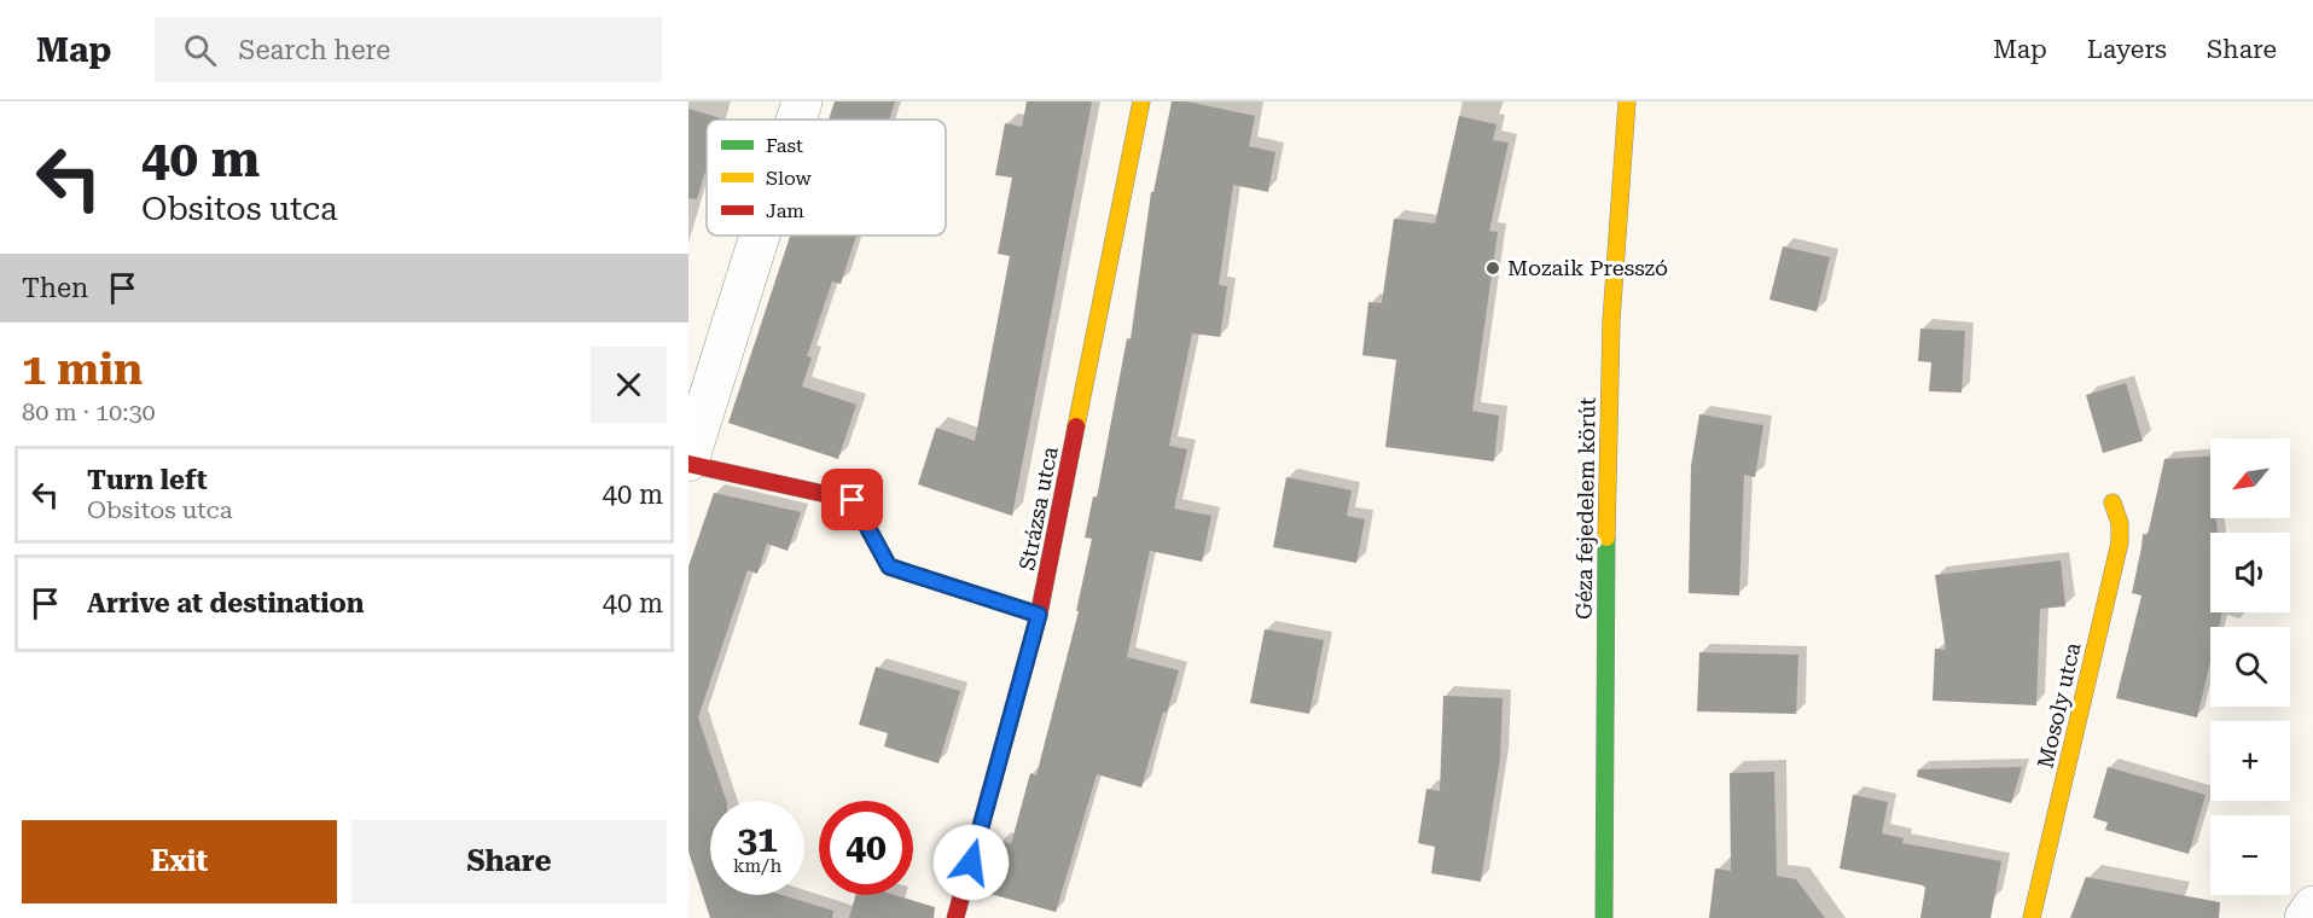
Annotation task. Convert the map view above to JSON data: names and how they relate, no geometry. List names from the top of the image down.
{
  "streets": {
    "street": ["Strázsa utca", "Géza fejedelem körút", "Mosoly utca"]
  },
  "places": ["Mozaik Presszó"],
  "legend": ["Fast", "Slow", "Jam"],
  "north": "bottom left",
  "page": {
    "header": "Map",
    "search": "Search here",
    "nav": ["Map", "Layers", "Share"],
    "turn": ["40 m", "Obsitos utca"],
    "then": "Then",
    "heading": ["1 min", "80 m · 10:30"],
    "map_buttons": ["+", "−"],
    "list": [
      {
        "name": "Turn left",
        "note": "Obsitos utca",
        "value": "40 m"
      },
      {
        "name": "Arrive at destination",
        "value": "40 m"
      }
    ],
    "speed": "31 km/h",
    "limit": "40",
    "buttons": ["Exit", "Share"]
  }
}
